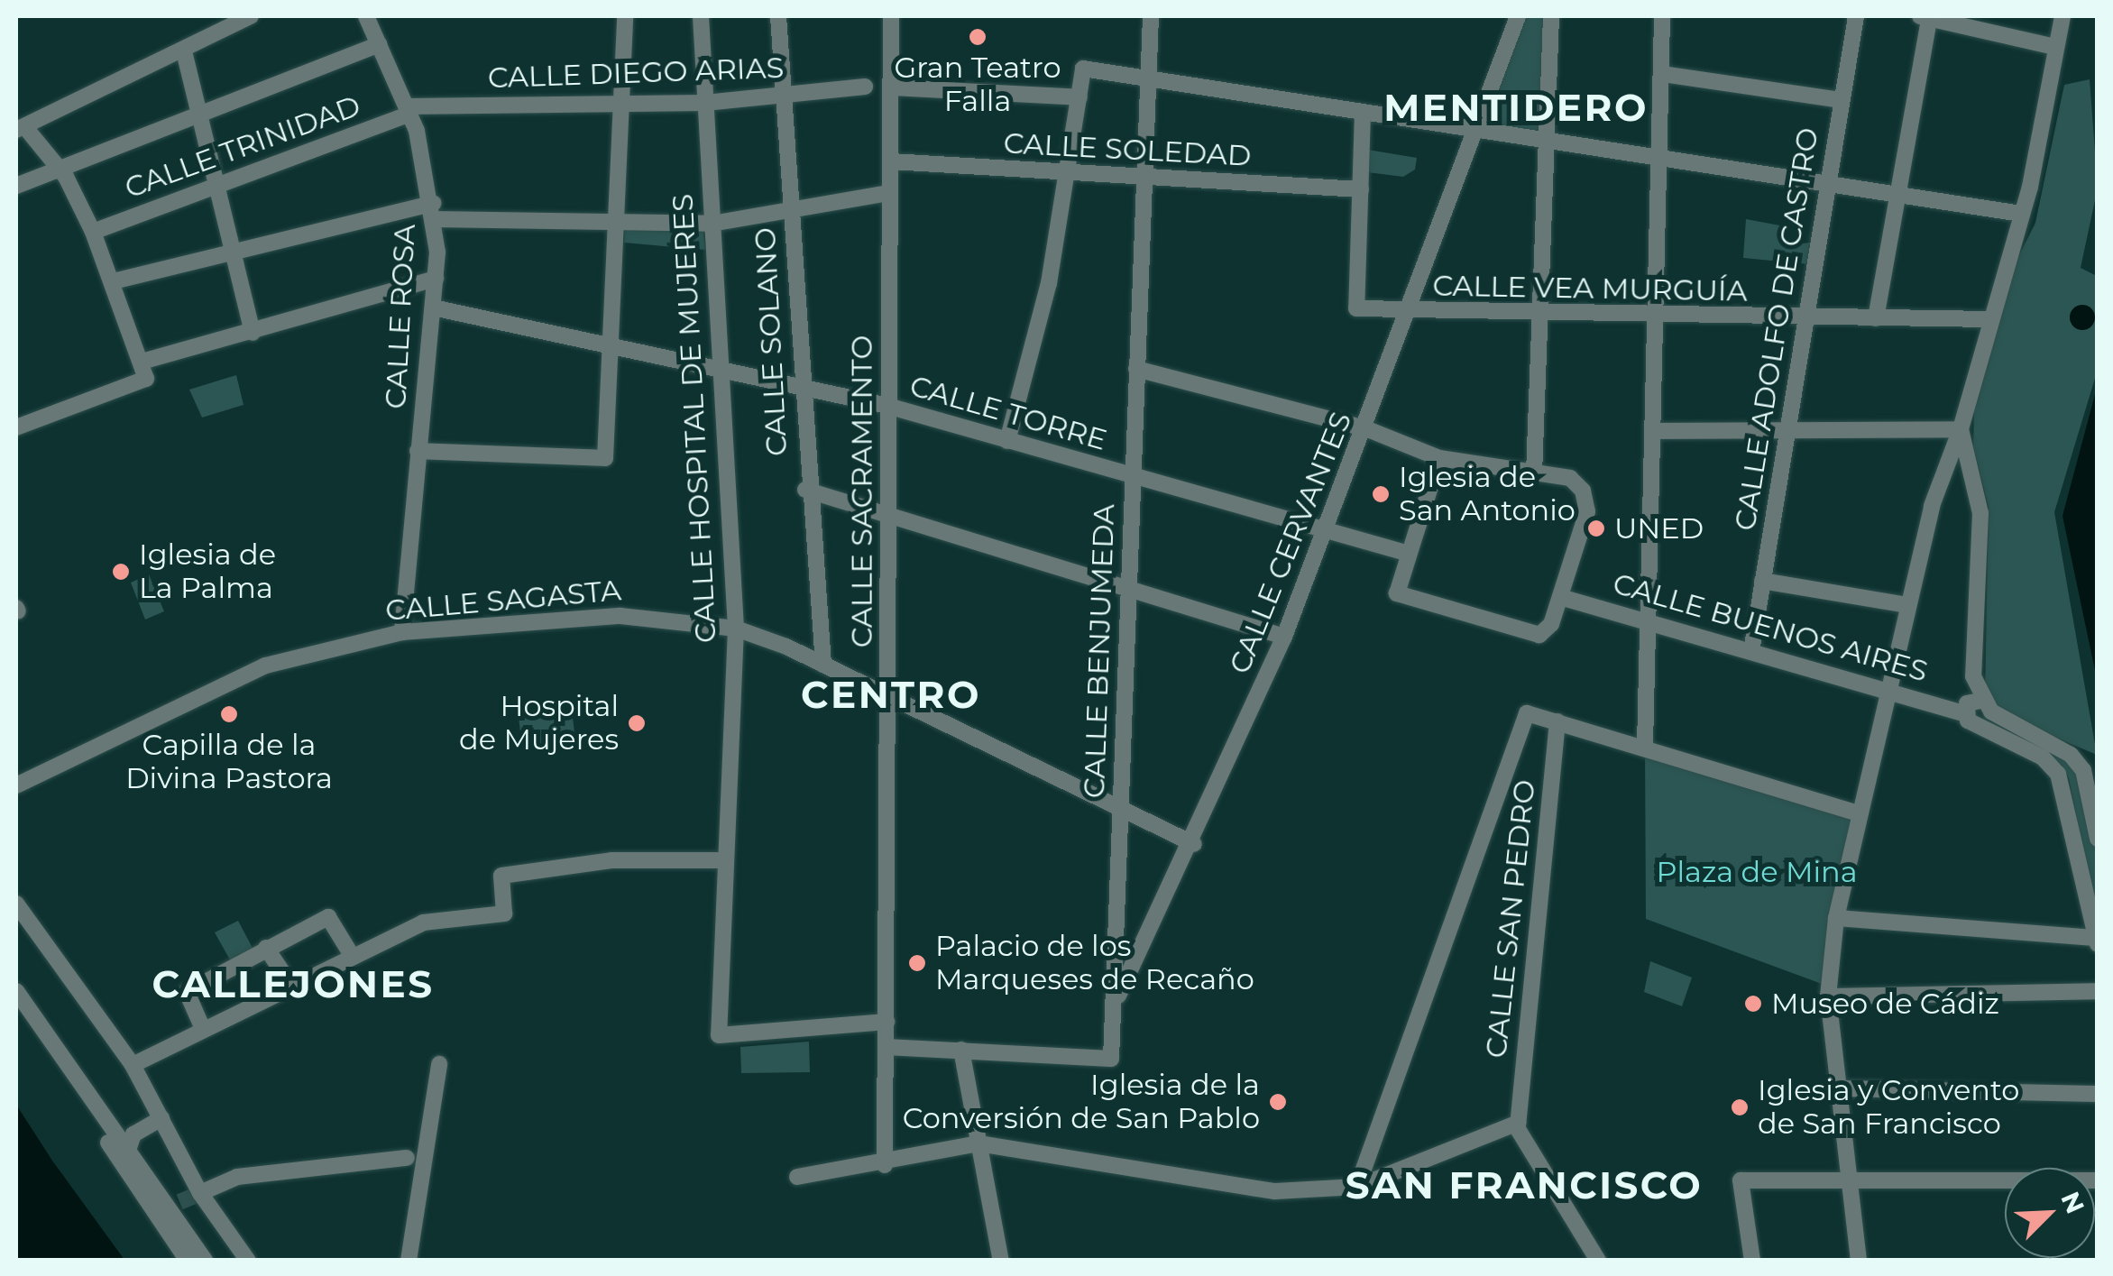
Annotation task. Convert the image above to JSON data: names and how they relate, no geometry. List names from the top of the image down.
{
  "streets": {
    "street": [
      "CALLE DIEGO ARIAS",
      "CALLE TRINIDAD",
      "CALLE SOLEDAD",
      "CALLE VEA MURGUÍA",
      "CALLE ROSA",
      "CALLE ADOLFO DE CASTRO",
      "CALLE SOLANO",
      "CALLE TORRE",
      "CALLE HOSPITAL DE MUJERES",
      "CALLE SACRAMENTO",
      "CALLE CERVANTES",
      "CALLE SAGASTA",
      "CALLE BUENOS AIRES",
      "CALLE BENJUMEDA",
      "CALLE SAN PEDRO"
    ]
  },
  "crossings": [
    ["CALLE DIEGO ARIAS", "CALLE TRINIDAD"],
    ["CALLE DIEGO ARIAS", "CALLE ROSA"],
    ["CALLE DIEGO ARIAS", "CALLE SOLANO"],
    ["CALLE DIEGO ARIAS", "CALLE HOSPITAL DE MUJERES"],
    ["CALLE TRINIDAD", "CALLE ROSA"],
    ["CALLE SOLEDAD", "CALLE VEA MURGUÍA"],
    ["CALLE SOLEDAD", "CALLE SACRAMENTO"],
    ["CALLE SOLEDAD", "CALLE BENJUMEDA"],
    ["CALLE VEA MURGUÍA", "CALLE ADOLFO DE CASTRO"],
    ["CALLE VEA MURGUÍA", "CALLE CERVANTES"],
    ["CALLE ROSA", "CALLE TORRE"],
    ["CALLE ROSA", "CALLE SAGASTA"],
    ["CALLE ADOLFO DE CASTRO", "CALLE BUENOS AIRES"],
    ["CALLE SOLANO", "CALLE TORRE"],
    ["CALLE SOLANO", "CALLE SAGASTA"],
    ["CALLE TORRE", "CALLE HOSPITAL DE MUJERES"],
    ["CALLE TORRE", "CALLE SACRAMENTO"],
    ["CALLE TORRE", "CALLE CERVANTES"],
    ["CALLE TORRE", "CALLE BENJUMEDA"],
    ["CALLE HOSPITAL DE MUJERES", "CALLE SACRAMENTO"],
    ["CALLE HOSPITAL DE MUJERES", "CALLE SAGASTA"],
    ["CALLE SACRAMENTO", "CALLE SAGASTA"],
    ["CALLE CERVANTES", "CALLE SAGASTA"],
    ["CALLE CERVANTES", "CALLE BENJUMEDA"],
    ["CALLE SAGASTA", "CALLE BENJUMEDA"]
  ],
  "districts": [
    "MENTIDERO",
    "CENTRO",
    "CALLEJONES",
    "SAN FRANCISCO"
  ],
  "parks": ["Plaza de Mina"],
  "places": [
    "Gran Teatro Falla",
    "Iglesia de San Antonio",
    "UNED",
    "Iglesia de La Palma",
    "Capilla de la Divina Pastora",
    "Hospital de Mujeres",
    "Palacio de los Marqueses de Recaño",
    "Museo de Cádiz",
    "Iglesia de la Conversión de San Pablo",
    "Iglesia y Convento de San Francisco"
  ],
  "north": "top right"
}
